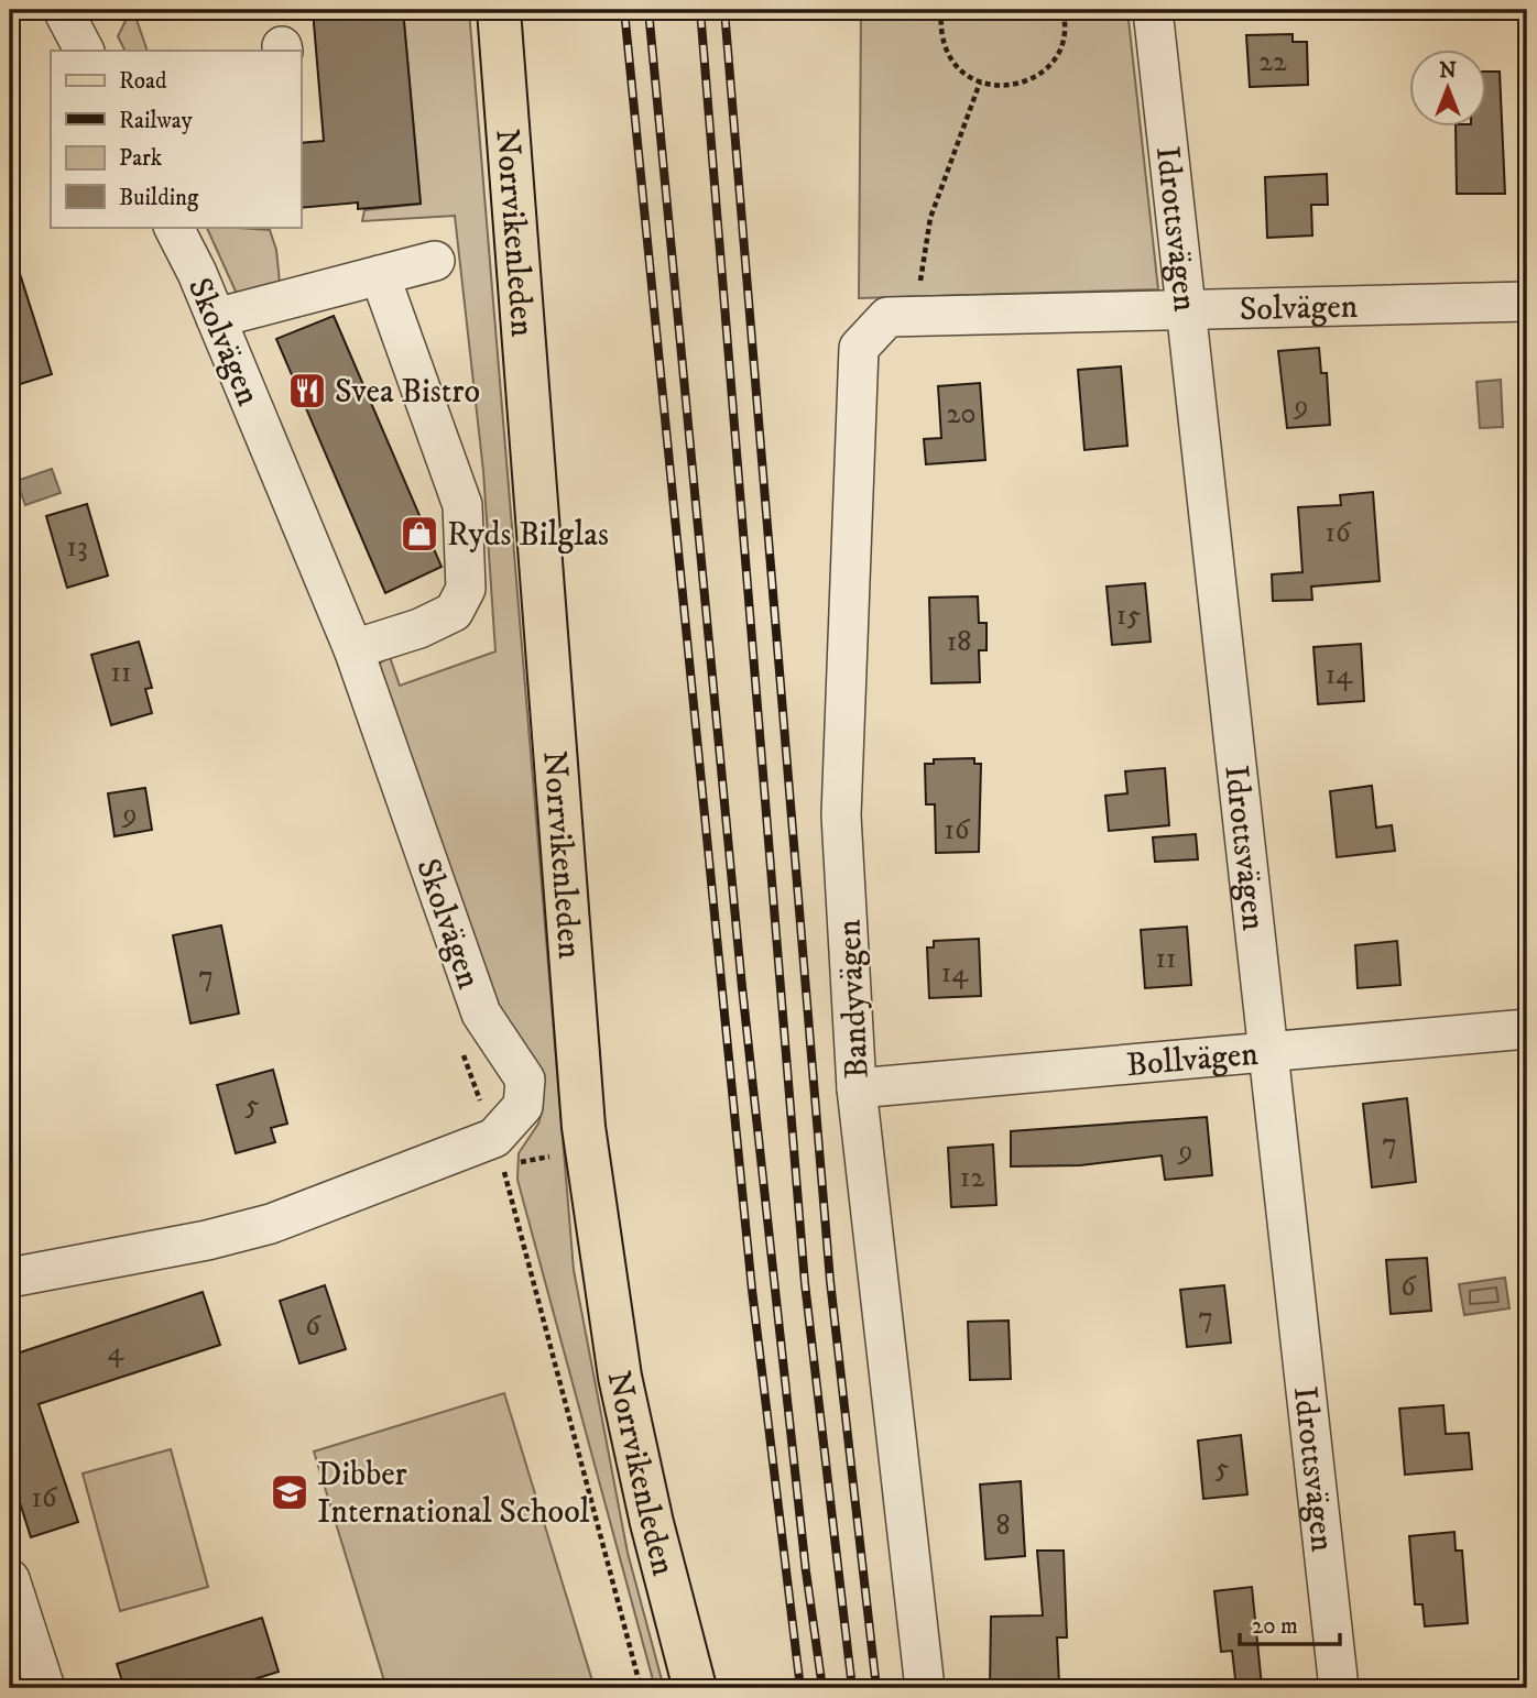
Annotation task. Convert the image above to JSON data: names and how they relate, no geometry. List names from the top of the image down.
{
  "streets": {
    "main road": ["Norrvikenleden"],
    "street": [
      "Idrottsvägen",
      "Solvägen",
      "Skolvägen",
      "Bandyvägen",
      "Bollvägen"
    ]
  },
  "crossings": [
    ["Idrottsvägen", "Solvägen"],
    ["Idrottsvägen", "Bollvägen"],
    ["Solvägen", "Bandyvägen"],
    ["Bandyvägen", "Bollvägen"]
  ],
  "places": {
    "restaurant": ["Svea Bistro"],
    "shop": ["Ryds Bilglas"],
    "school or university": ["Dibber International School"]
  },
  "house_numbers": [
    "22",
    "9",
    "20",
    "16",
    "13",
    "15",
    "18",
    "11",
    "14",
    "9",
    "16",
    "11",
    "14",
    "7",
    "5",
    "7",
    "9",
    "12",
    "6",
    "7",
    "6",
    "4",
    "5",
    "16",
    "8"
  ],
  "legend": [
    "Road",
    "Railway",
    "Park",
    "Building"
  ],
  "scale_bar": "20 m",
  "north": "top"
}
